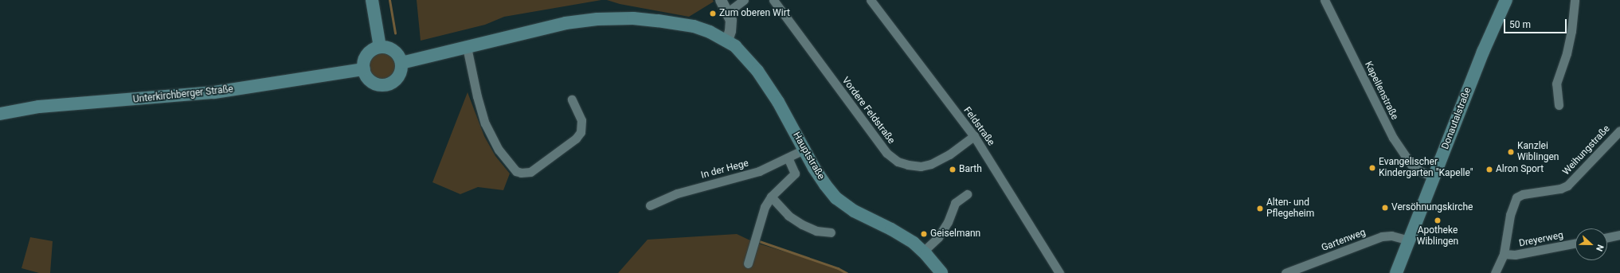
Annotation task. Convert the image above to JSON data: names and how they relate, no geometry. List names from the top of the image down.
{
  "streets": {
    "main road": ["Unterkirchberger Straße", "Donautalstraße", "Hauptstraße"],
    "street": [
      "Kapellenstraße",
      "Vordere Feldstraße",
      "Feldstraße",
      "Weihungstraße",
      "In der Hege",
      "Dreyerweg",
      "Gartenweg"
    ]
  },
  "crossings": [
    ["Kapellenstraße", "Donautalstraße"],
    ["Vordere Feldstraße", "Feldstraße"],
    ["Donautalstraße", "Gartenweg"],
    ["Weihungstraße", "Dreyerweg"],
    ["Hauptstraße", "In der Hege"]
  ],
  "places": [
    "Zum oberen Wirt",
    "Kanzlei Wiblingen",
    "Evangelischer Kindergarten \"Kapelle\"",
    "Barth",
    "Alron Sport",
    "Versöhnungskirche",
    "Alten- und Pflegeheim",
    "Apotheke Wiblingen",
    "Geiselmann"
  ],
  "scale_bar": "50 m",
  "north": "right"
}
